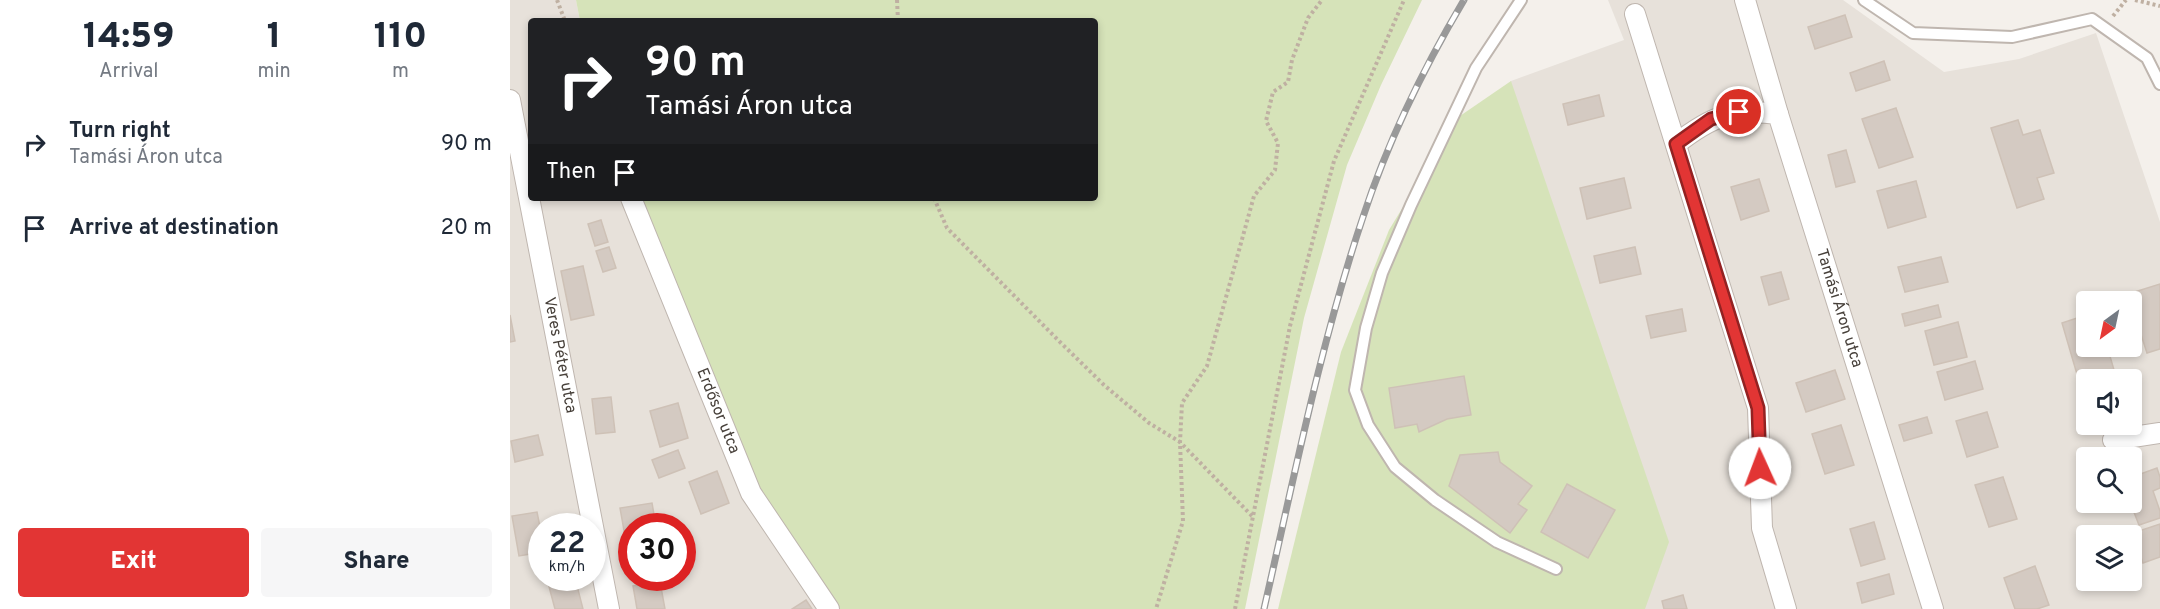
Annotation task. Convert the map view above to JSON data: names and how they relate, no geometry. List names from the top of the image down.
{
  "streets": {
    "street": ["Tamási Áron utca", "Veres Péter utca", "Erdősor utca"]
  },
  "north": "bottom left",
  "page": {
    "eta": [
      "14:59",
      "Arrival",
      "1",
      "min",
      "110",
      "m"
    ],
    "turn": ["90 m", "Tamási Áron utca"],
    "list": [
      {
        "name": "Turn right",
        "note": "Tamási Áron utca",
        "value": "90 m"
      },
      {
        "name": "Arrive at destination",
        "value": "20 m"
      }
    ],
    "then": "Then",
    "speed": "22 km/h",
    "limit": "30",
    "buttons": ["Exit", "Share"]
  }
}
